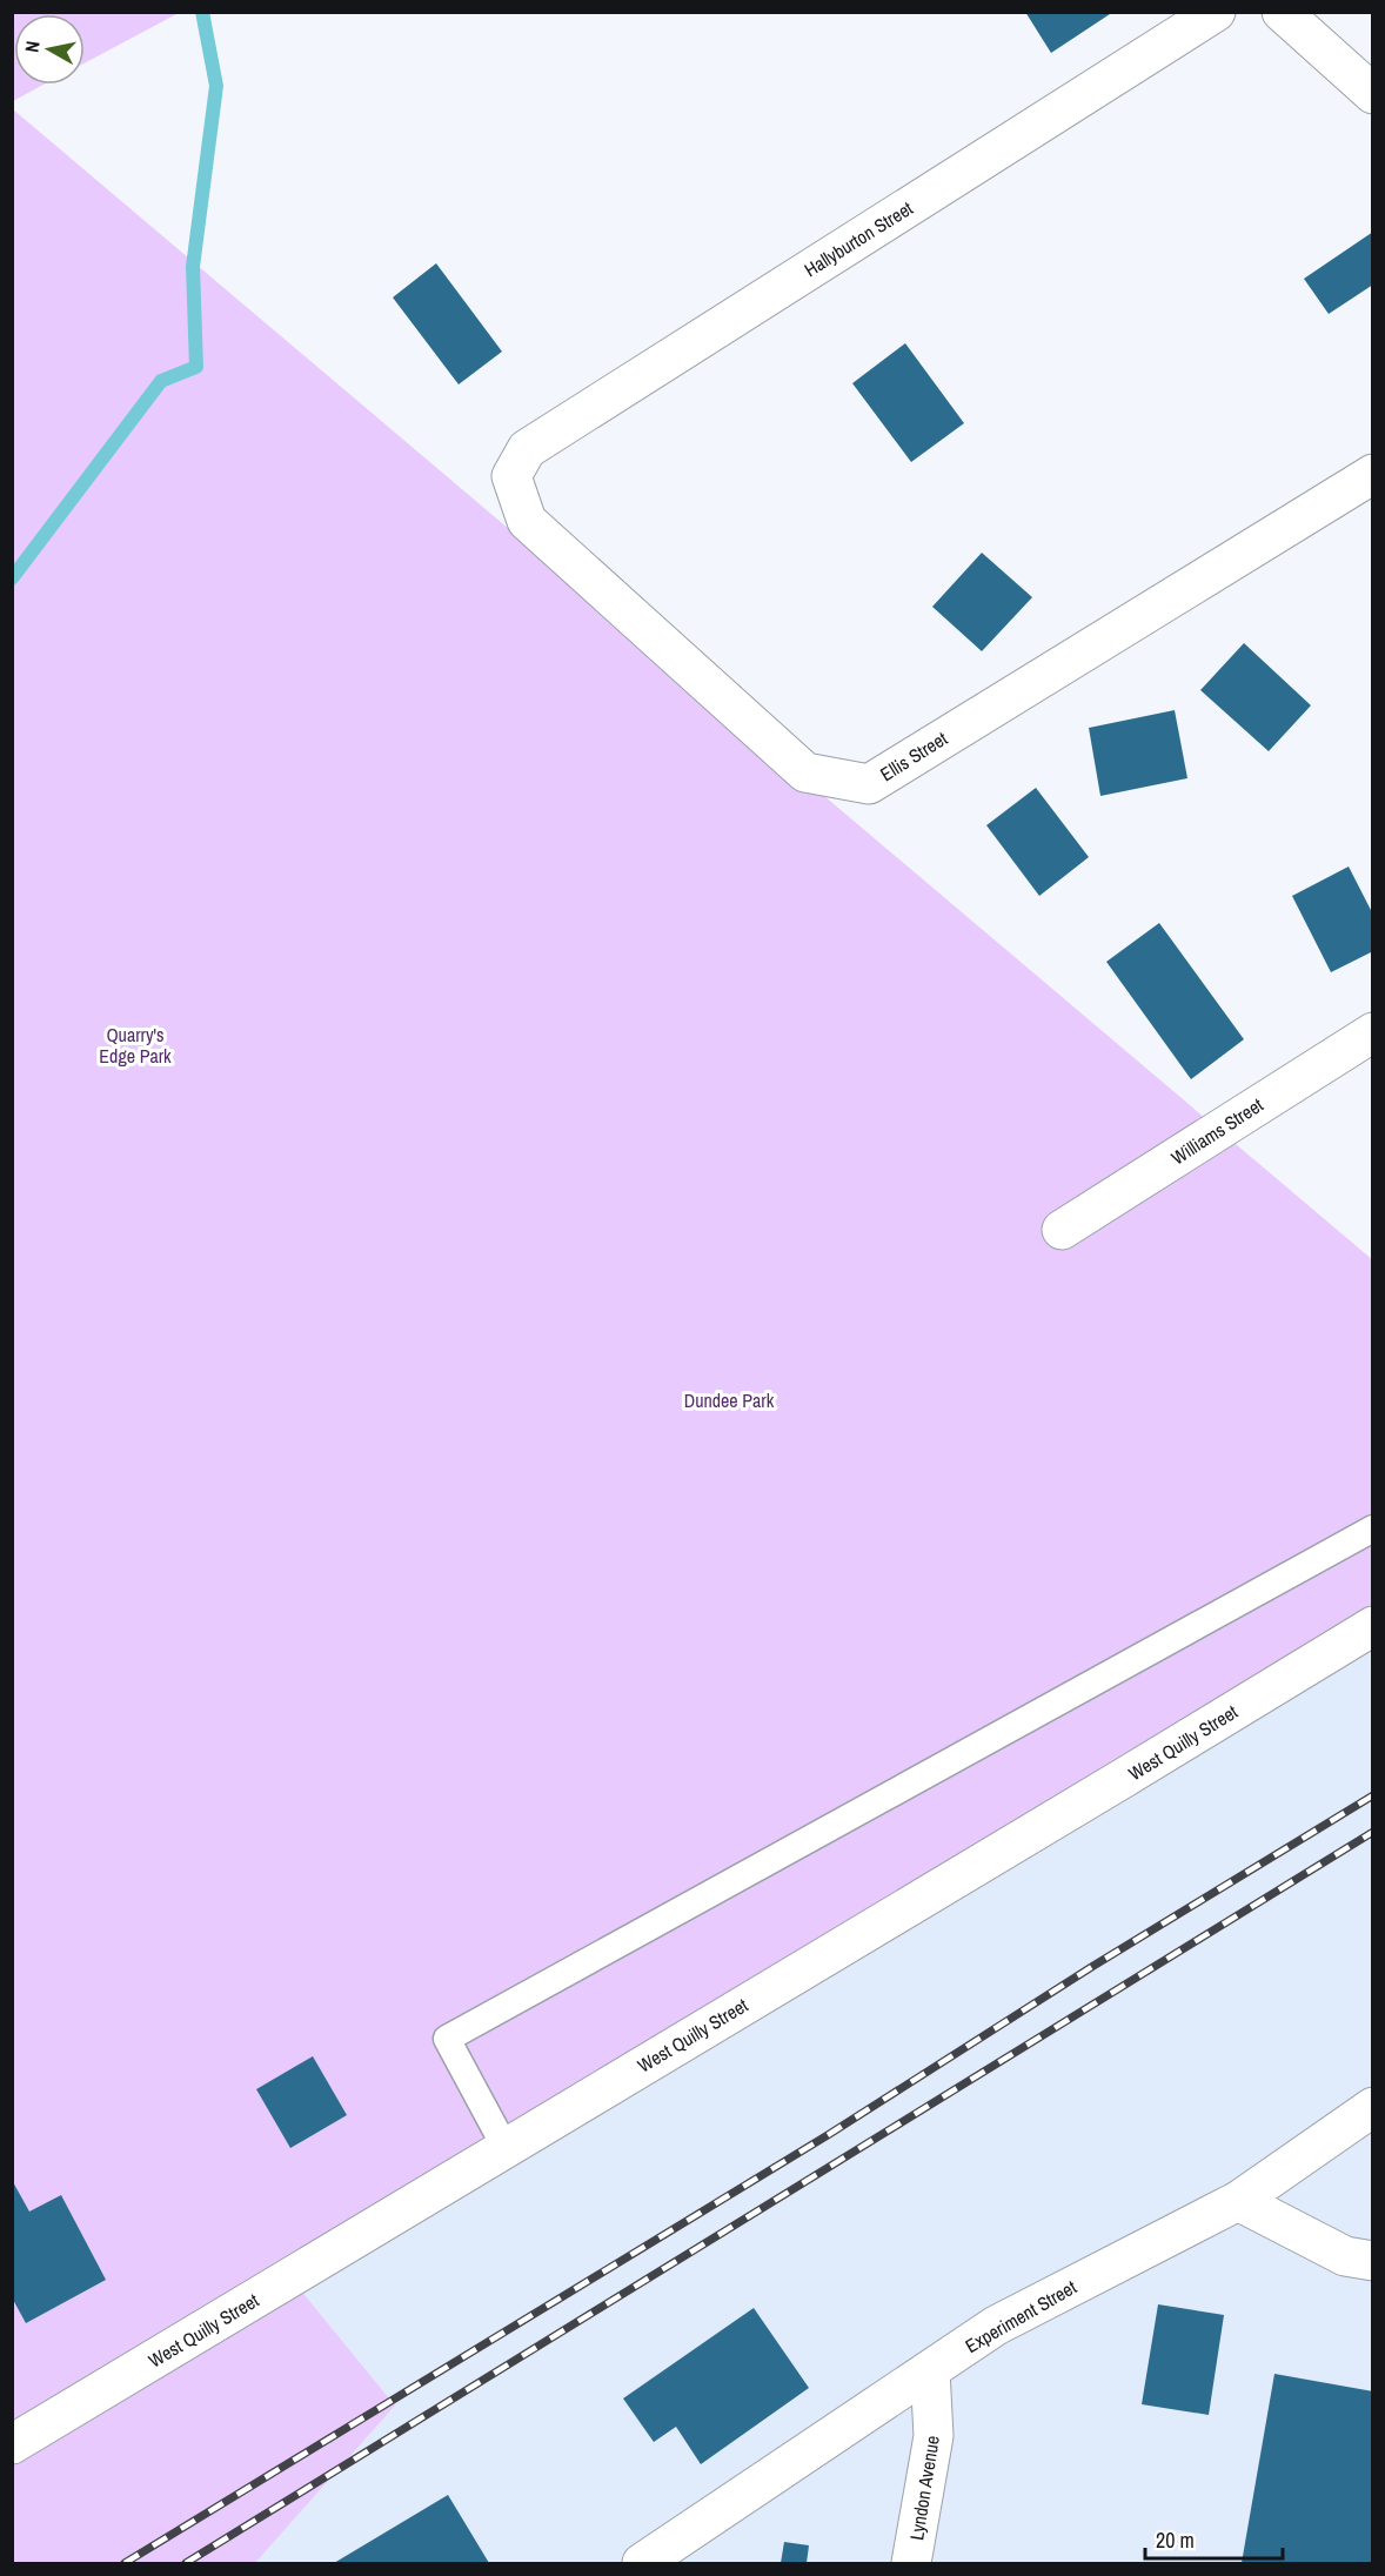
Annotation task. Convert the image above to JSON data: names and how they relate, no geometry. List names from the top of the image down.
{
  "streets": {
    "street": [
      "Hallyburton Street",
      "Ellis Street",
      "Williams Street",
      "West Quilly Street",
      "Experiment Street",
      "Lyndon Avenue"
    ]
  },
  "crossings": [
    ["Hallyburton Street", "Ellis Street"],
    ["Experiment Street", "Lyndon Avenue"]
  ],
  "parks": ["Quarry's Edge Park", "Dundee Park"],
  "scale_bar": "20 m",
  "north": "left"
}
